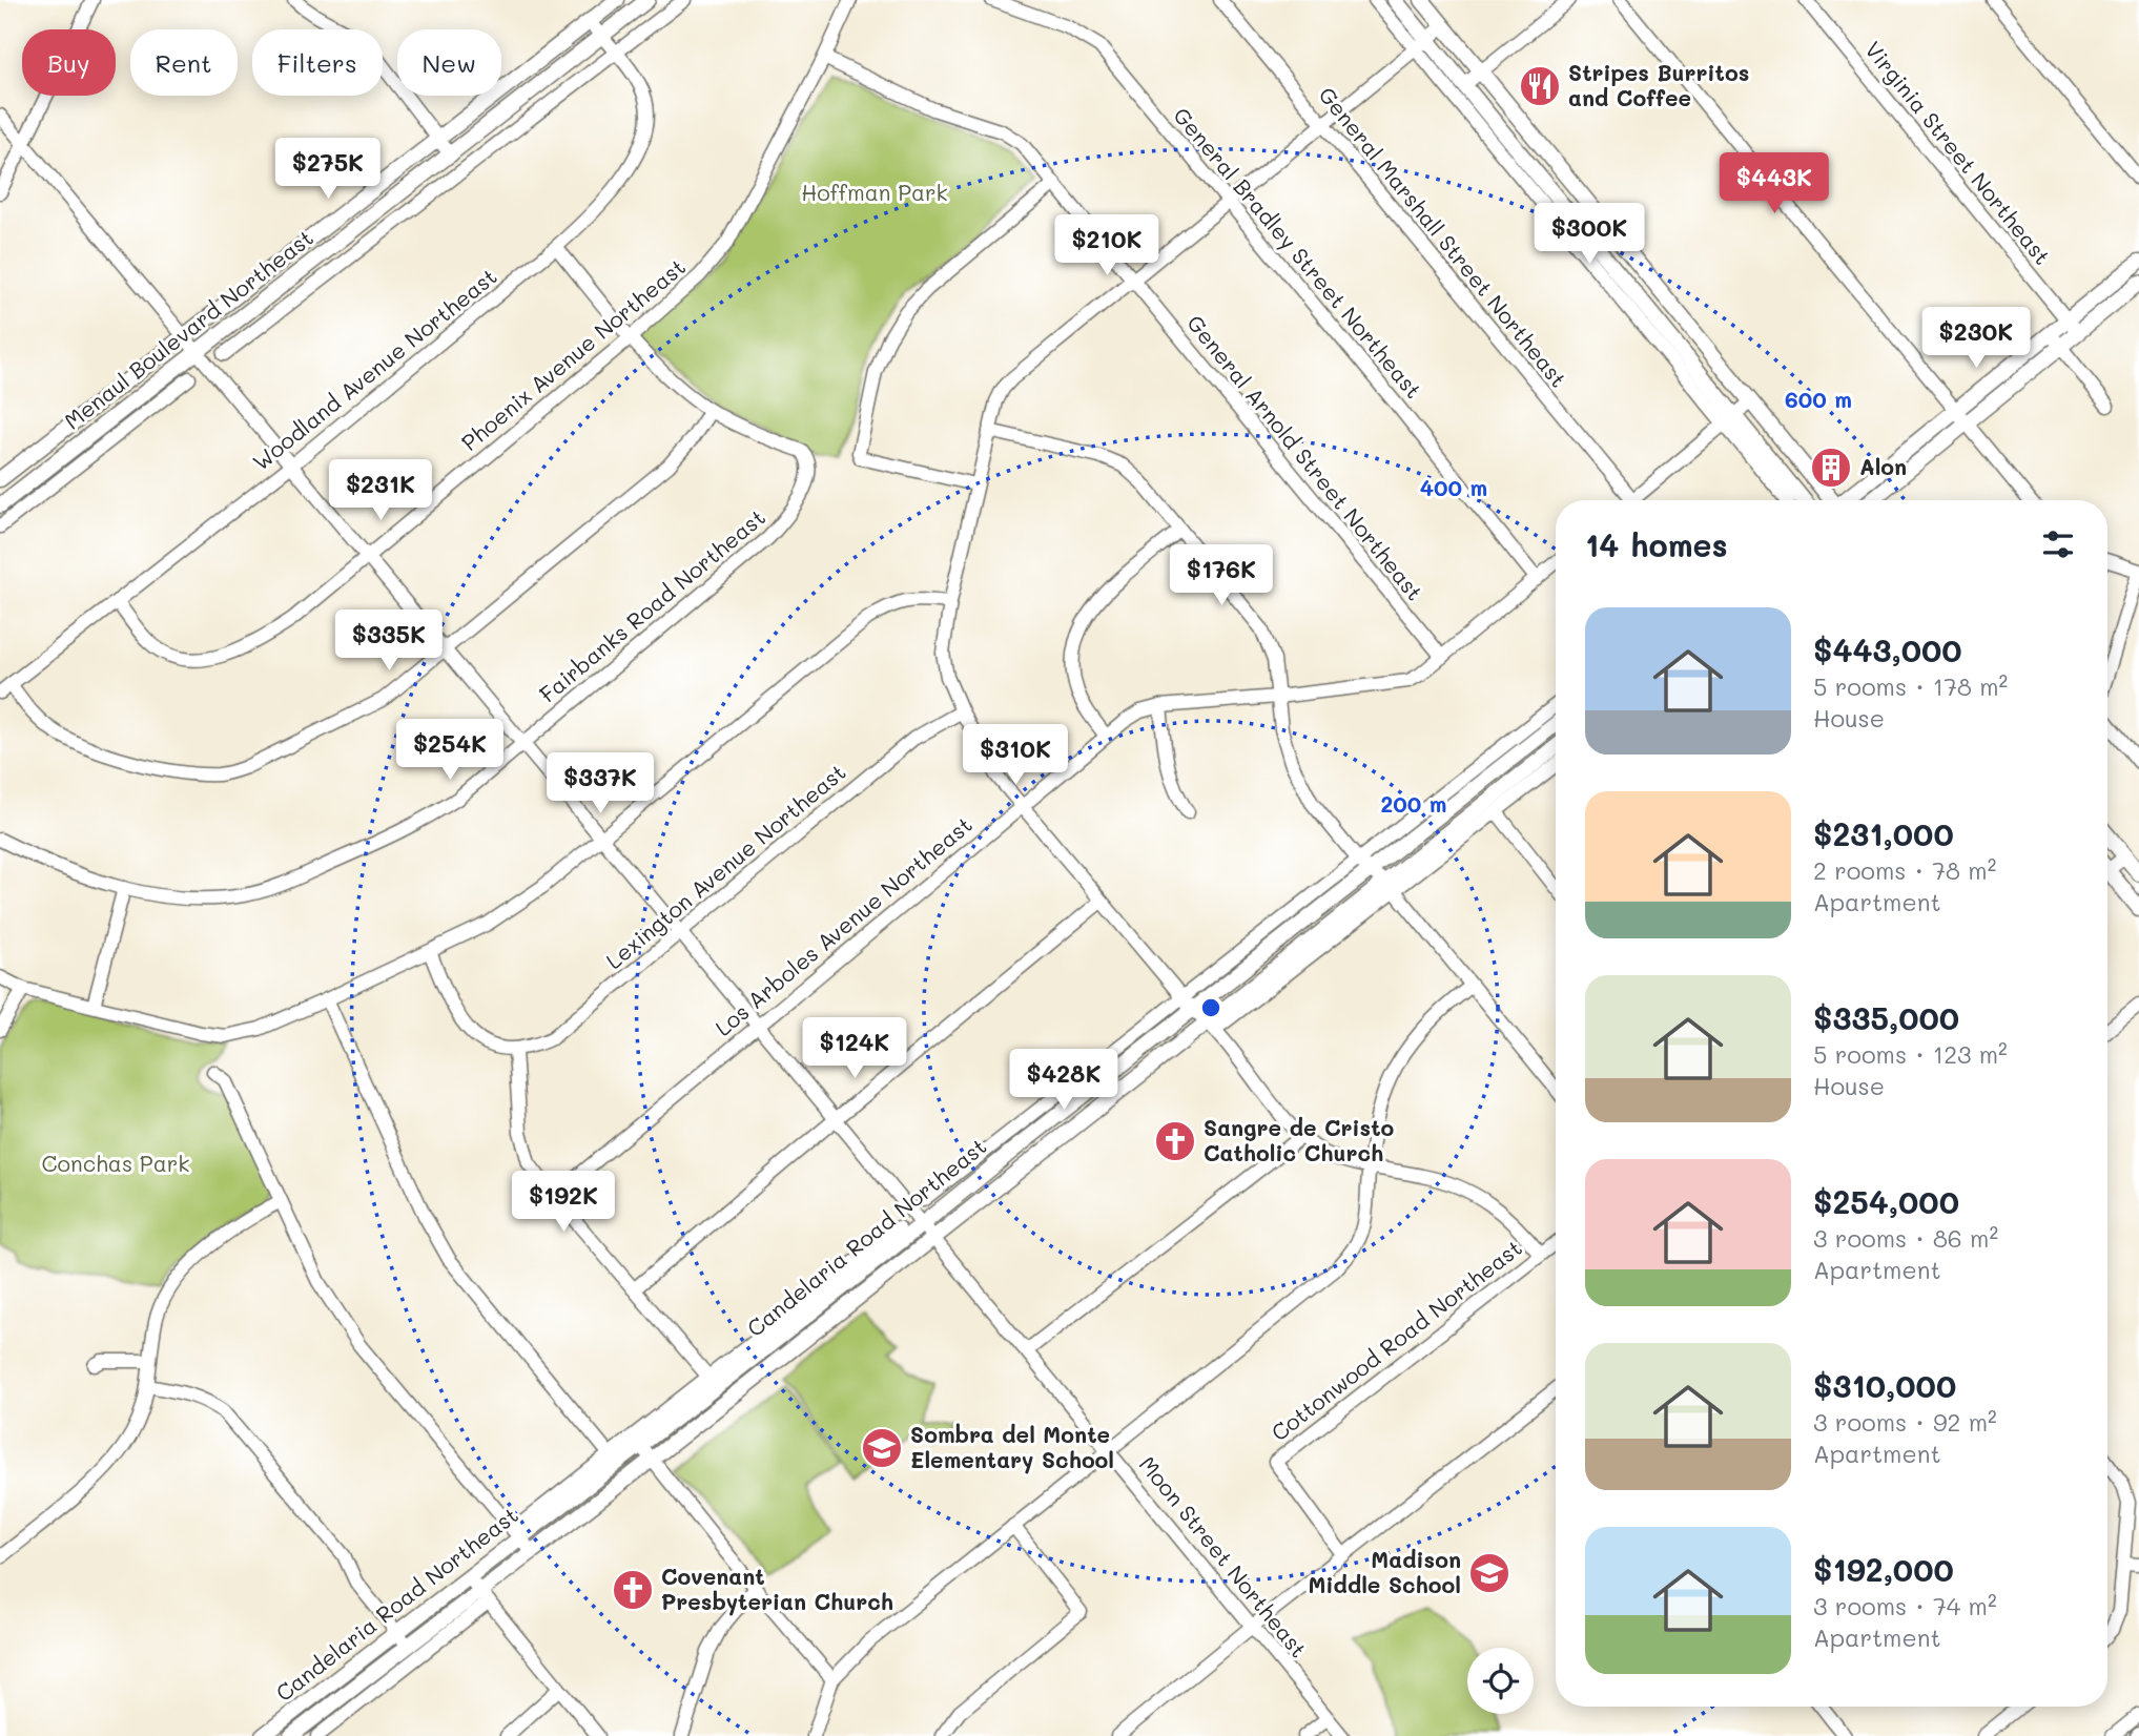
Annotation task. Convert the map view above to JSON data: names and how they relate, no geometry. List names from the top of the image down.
{
  "streets": {
    "main road": ["Menaul Boulevard Northeast", "Candelaria Road Northeast"],
    "street": [
      "Virginia Street Northeast",
      "General Marshall Street Northeast",
      "General Bradley Street Northeast",
      "Phoenix Avenue Northeast",
      "Woodland Avenue Northeast",
      "General Arnold Street Northeast",
      "Fairbanks Road Northeast",
      "Lexington Avenue Northeast",
      "Los Arboles Avenue Northeast",
      "Cottonwood Road Northeast",
      "Moon Street Northeast"
    ]
  },
  "crossings": [
    ["General Bradley Street Northeast", "Los Arboles Avenue Northeast"],
    ["Menaul Boulevard Northeast", "Woodland Avenue Northeast"],
    ["Menaul Boulevard Northeast", "Moon Street Northeast"],
    ["Phoenix Avenue Northeast", "Woodland Avenue Northeast"],
    ["Phoenix Avenue Northeast", "General Arnold Street Northeast"],
    ["Phoenix Avenue Northeast", "Moon Street Northeast"],
    ["Woodland Avenue Northeast", "Moon Street Northeast"],
    ["General Arnold Street Northeast", "Los Arboles Avenue Northeast"],
    ["Fairbanks Road Northeast", "Moon Street Northeast"],
    ["Lexington Avenue Northeast", "Moon Street Northeast"],
    ["Los Arboles Avenue Northeast", "Moon Street Northeast"],
    ["Candelaria Road Northeast", "Moon Street Northeast"]
  ],
  "parks": ["Hoffman Park", "Conchas Park"],
  "places": {
    "restaurant": ["Stripes Burritos and Coffee"],
    "building": ["Alon"],
    "church": ["Sangre de Cristo Catholic Church", "Covenant Presbyterian Church"],
    "school or university": ["Sombra del Monte Elementary School", "Madison Middle School"]
  },
  "page": {
    "chip": [
      "Buy",
      "Rent",
      "Filters",
      "New"
    ],
    "price": [
      "$275K",
      "$443K",
      "$300K",
      "$210K",
      "$230K",
      "$231K",
      "$176K",
      "$335K",
      "$254K",
      "$310K",
      "$337K",
      "$124K",
      "$428K",
      "$192K"
    ],
    "heading": "14 homes",
    "list": [
      {
        "name": "$443,000",
        "note": "5 rooms · 178 m² · House"
      },
      {
        "name": "$231,000",
        "note": "2 rooms · 78 m² · Apartment"
      },
      {
        "name": "$335,000",
        "note": "5 rooms · 123 m² · House"
      },
      {
        "name": "$254,000",
        "note": "3 rooms · 86 m² · Apartment"
      },
      {
        "name": "$310,000",
        "note": "3 rooms · 92 m² · Apartment"
      },
      {
        "name": "$192,000",
        "note": "3 rooms · 74 m² · Apartment"
      }
    ]
  },
  "rings": ["600 m", "400 m", "200 m"]
}
